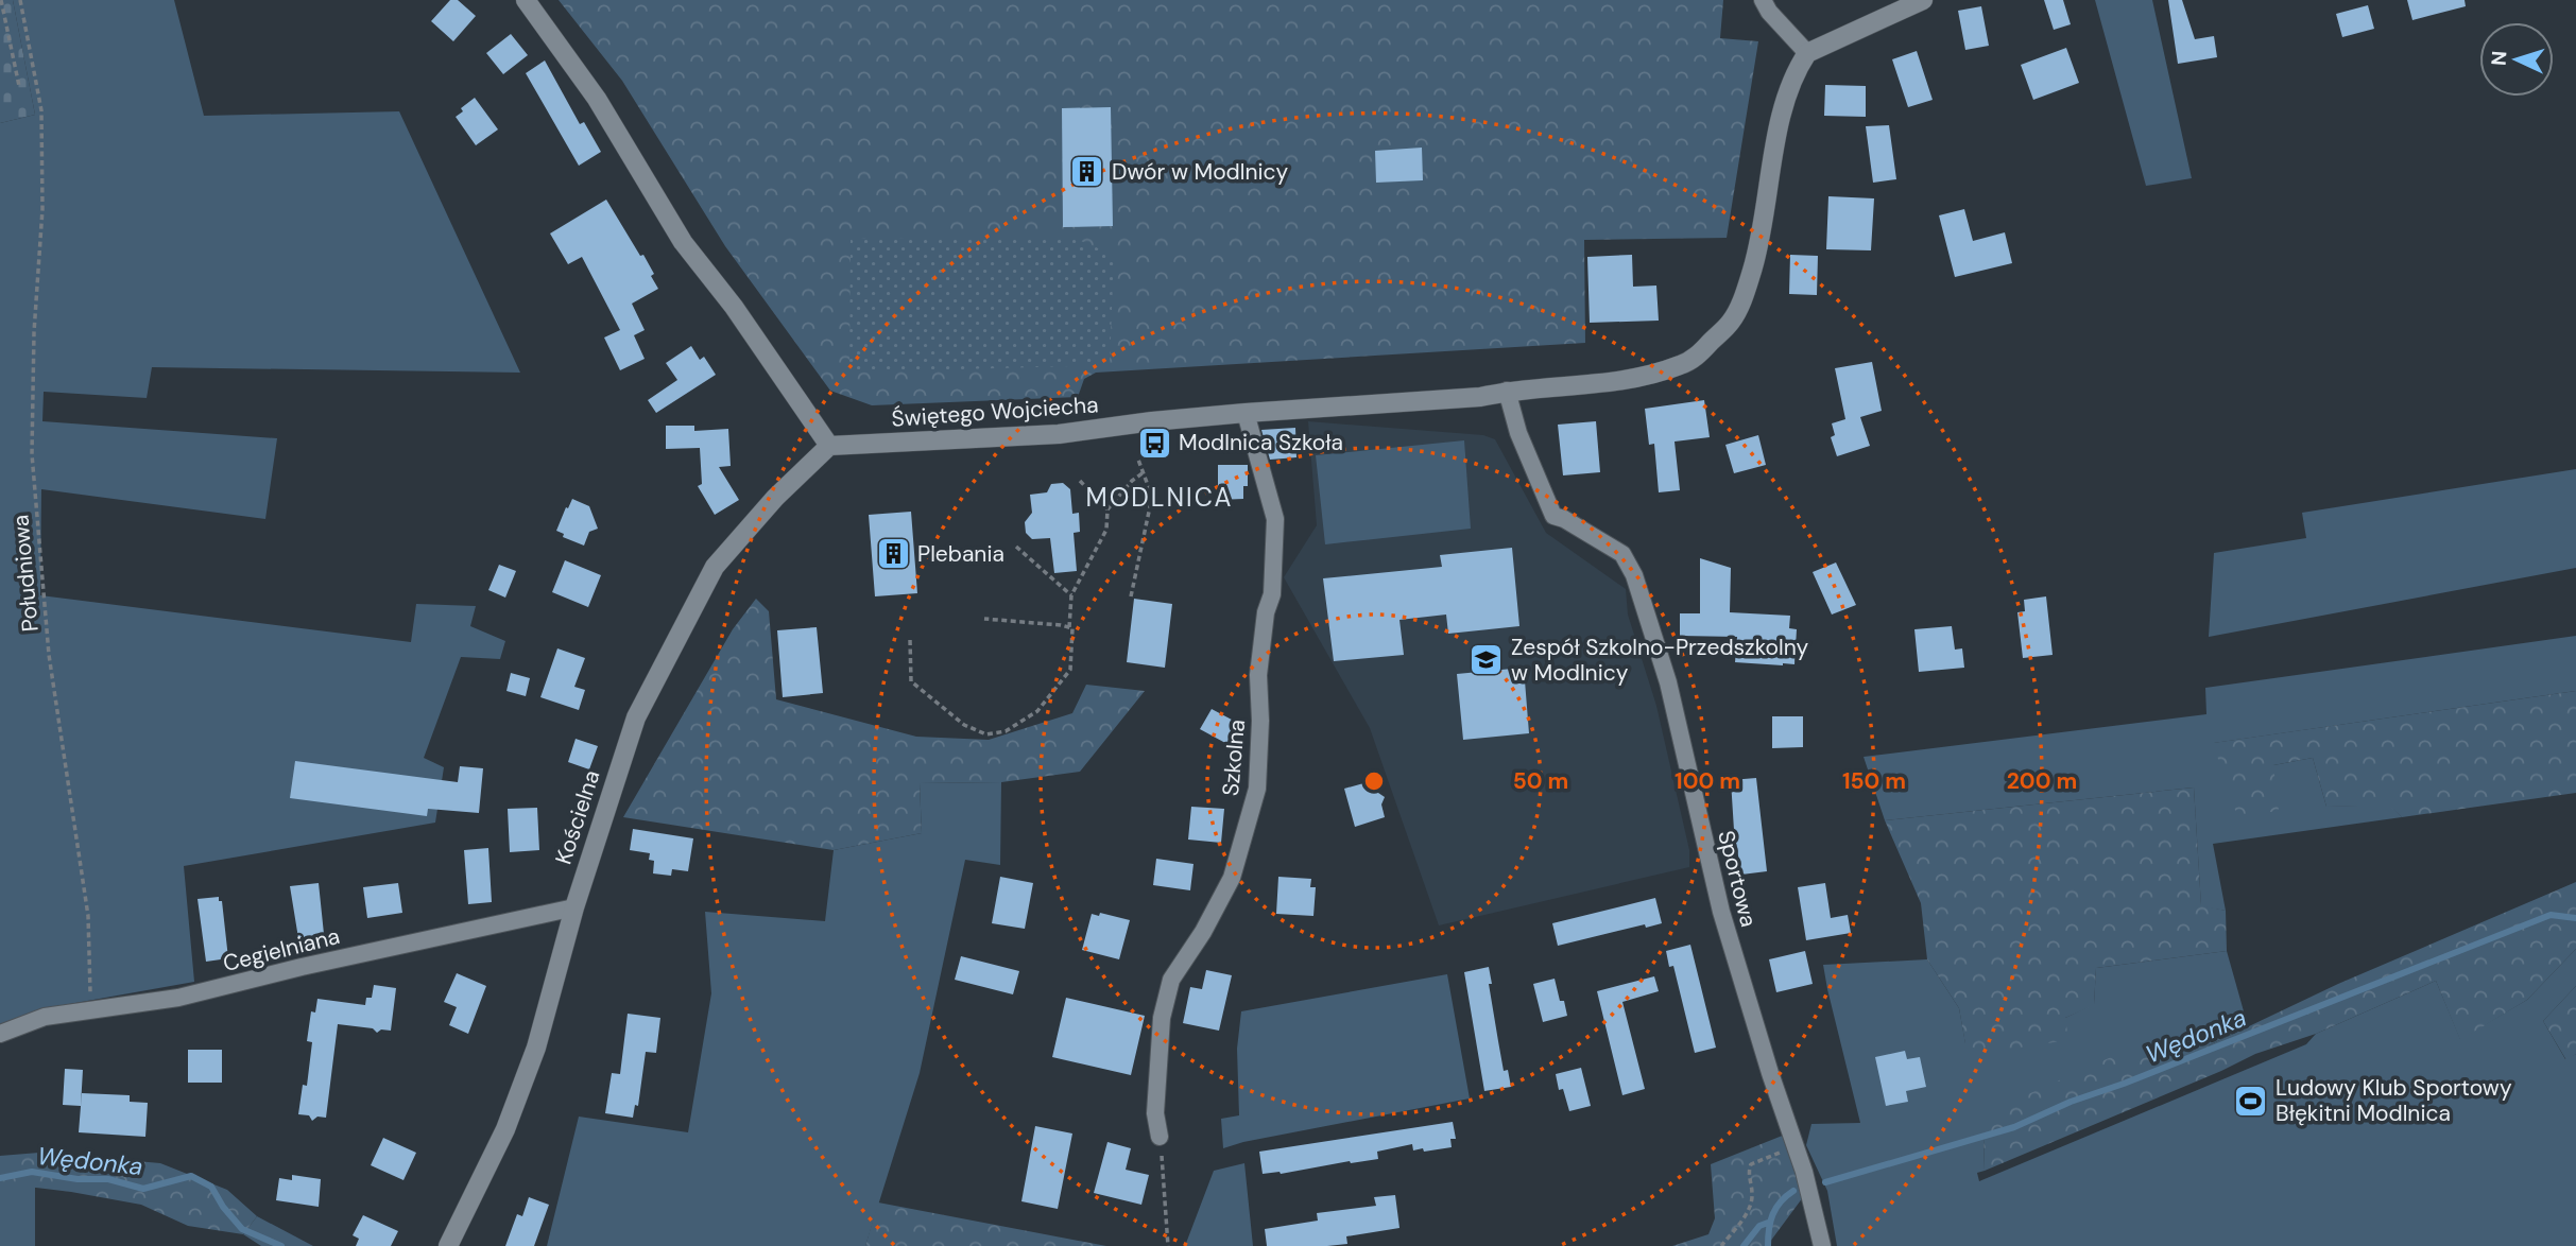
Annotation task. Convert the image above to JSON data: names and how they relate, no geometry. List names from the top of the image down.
{
  "streets": {
    "street": [
      "Świętego Wojciecha",
      "Szkolna",
      "Kościelna",
      "Sportowa",
      "Cegielniana"
    ],
    "path": ["Południowa"]
  },
  "crossings": [
    ["Świętego Wojciecha", "Szkolna"],
    ["Świętego Wojciecha", "Kościelna"],
    ["Świętego Wojciecha", "Sportowa"],
    ["Południowa", "Cegielniana"],
    ["Kościelna", "Cegielniana"]
  ],
  "districts": ["MODLNICA"],
  "water": ["Wędonka"],
  "places": {
    "building": ["Dwór w Modlnicy", "Plebania"],
    "bus stop": ["Modlnica Szkoła"],
    "school or university": ["Zespół Szkolno-Przedszkolny w Modlnicy"],
    "sports": ["Ludowy Klub Sportowy Błękitni Modlnica"]
  },
  "north": "left",
  "rings": [
    "50 m",
    "100 m",
    "150 m",
    "200 m"
  ]
}
